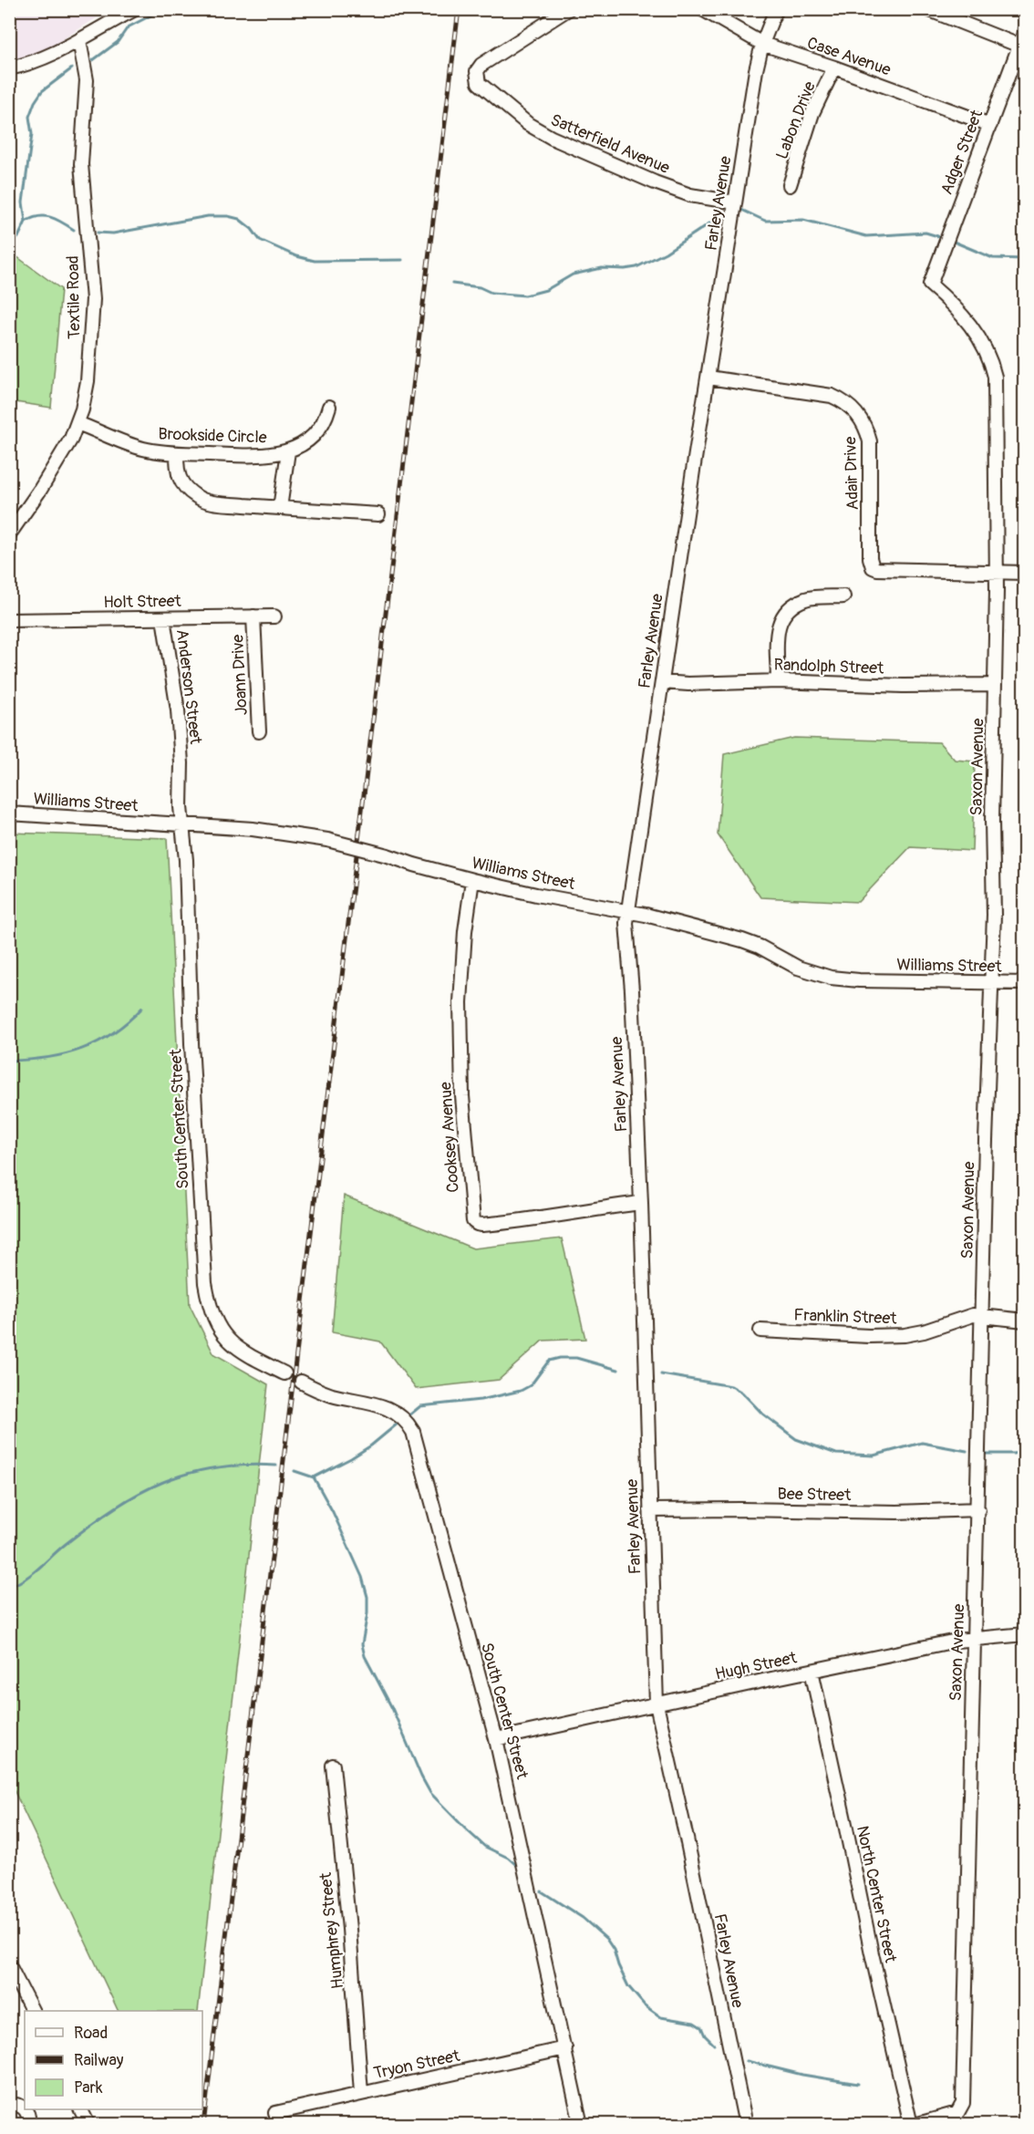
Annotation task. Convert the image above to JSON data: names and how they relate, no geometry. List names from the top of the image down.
{
  "streets": {
    "street": [
      "Case Avenue",
      "Labon Drive",
      "Satterfield Avenue",
      "Adger Street",
      "Farley Avenue",
      "Textile Road",
      "Brookside Circle",
      "Adair Drive",
      "Holt Street",
      "Randolph Street",
      "Joann Drive",
      "Anderson Street",
      "Saxon Avenue",
      "Williams Street",
      "South Center Street",
      "Cooksey Avenue",
      "Franklin Street",
      "Bee Street",
      "Hugh Street",
      "North Center Street",
      "Humphrey Street",
      "Tryon Street"
    ]
  },
  "crossings": [
    ["Case Avenue", "Labon Drive"],
    ["Case Avenue", "Adger Street"],
    ["Case Avenue", "Farley Avenue"],
    ["Satterfield Avenue", "Farley Avenue"],
    ["Adger Street", "Saxon Avenue"],
    ["Farley Avenue", "Adair Drive"],
    ["Farley Avenue", "Randolph Street"],
    ["Farley Avenue", "Williams Street"],
    ["Farley Avenue", "Cooksey Avenue"],
    ["Farley Avenue", "Bee Street"],
    ["Farley Avenue", "Hugh Street"],
    ["Textile Road", "Brookside Circle"],
    ["Adair Drive", "Saxon Avenue"],
    ["Holt Street", "Joann Drive"],
    ["Holt Street", "Anderson Street"],
    ["Randolph Street", "Saxon Avenue"],
    ["Anderson Street", "Williams Street"],
    ["Anderson Street", "South Center Street"],
    ["Saxon Avenue", "Williams Street"],
    ["Saxon Avenue", "Franklin Street"],
    ["Saxon Avenue", "Bee Street"],
    ["Saxon Avenue", "Hugh Street"],
    ["Saxon Avenue", "North Center Street"],
    ["Williams Street", "South Center Street"],
    ["Williams Street", "Cooksey Avenue"],
    ["South Center Street", "Hugh Street"],
    ["South Center Street", "Tryon Street"],
    ["Hugh Street", "North Center Street"],
    ["Humphrey Street", "Tryon Street"]
  ],
  "legend": ["Road", "Railway", "Park"]
}
